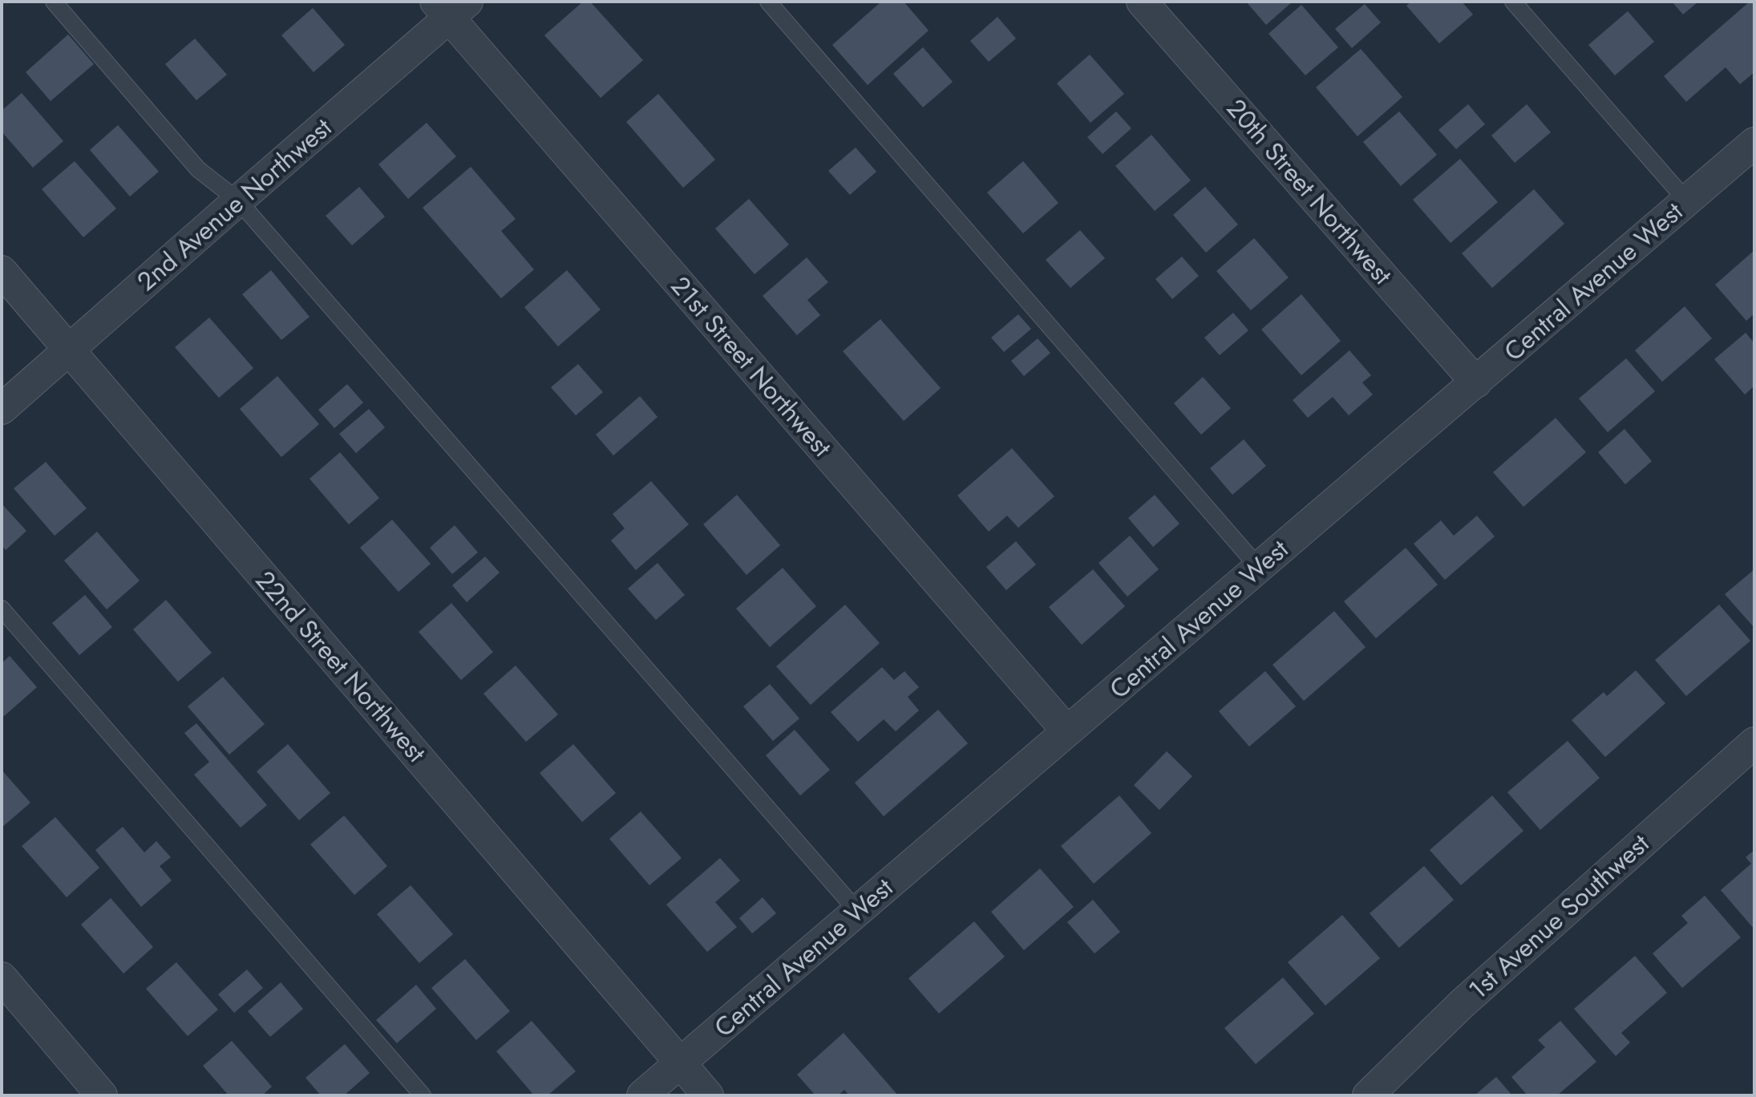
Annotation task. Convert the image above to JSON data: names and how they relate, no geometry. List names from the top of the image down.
{
  "streets": {
    "street": [
      "20th Street Northwest",
      "2nd Avenue Northwest",
      "Central Avenue West",
      "21st Street Northwest",
      "22nd Street Northwest",
      "1st Avenue Southwest"
    ]
  },
  "crossings": [
    ["20th Street Northwest", "Central Avenue West"],
    ["2nd Avenue Northwest", "21st Street Northwest"],
    ["2nd Avenue Northwest", "22nd Street Northwest"],
    ["Central Avenue West", "21st Street Northwest"],
    ["Central Avenue West", "22nd Street Northwest"]
  ]
}
